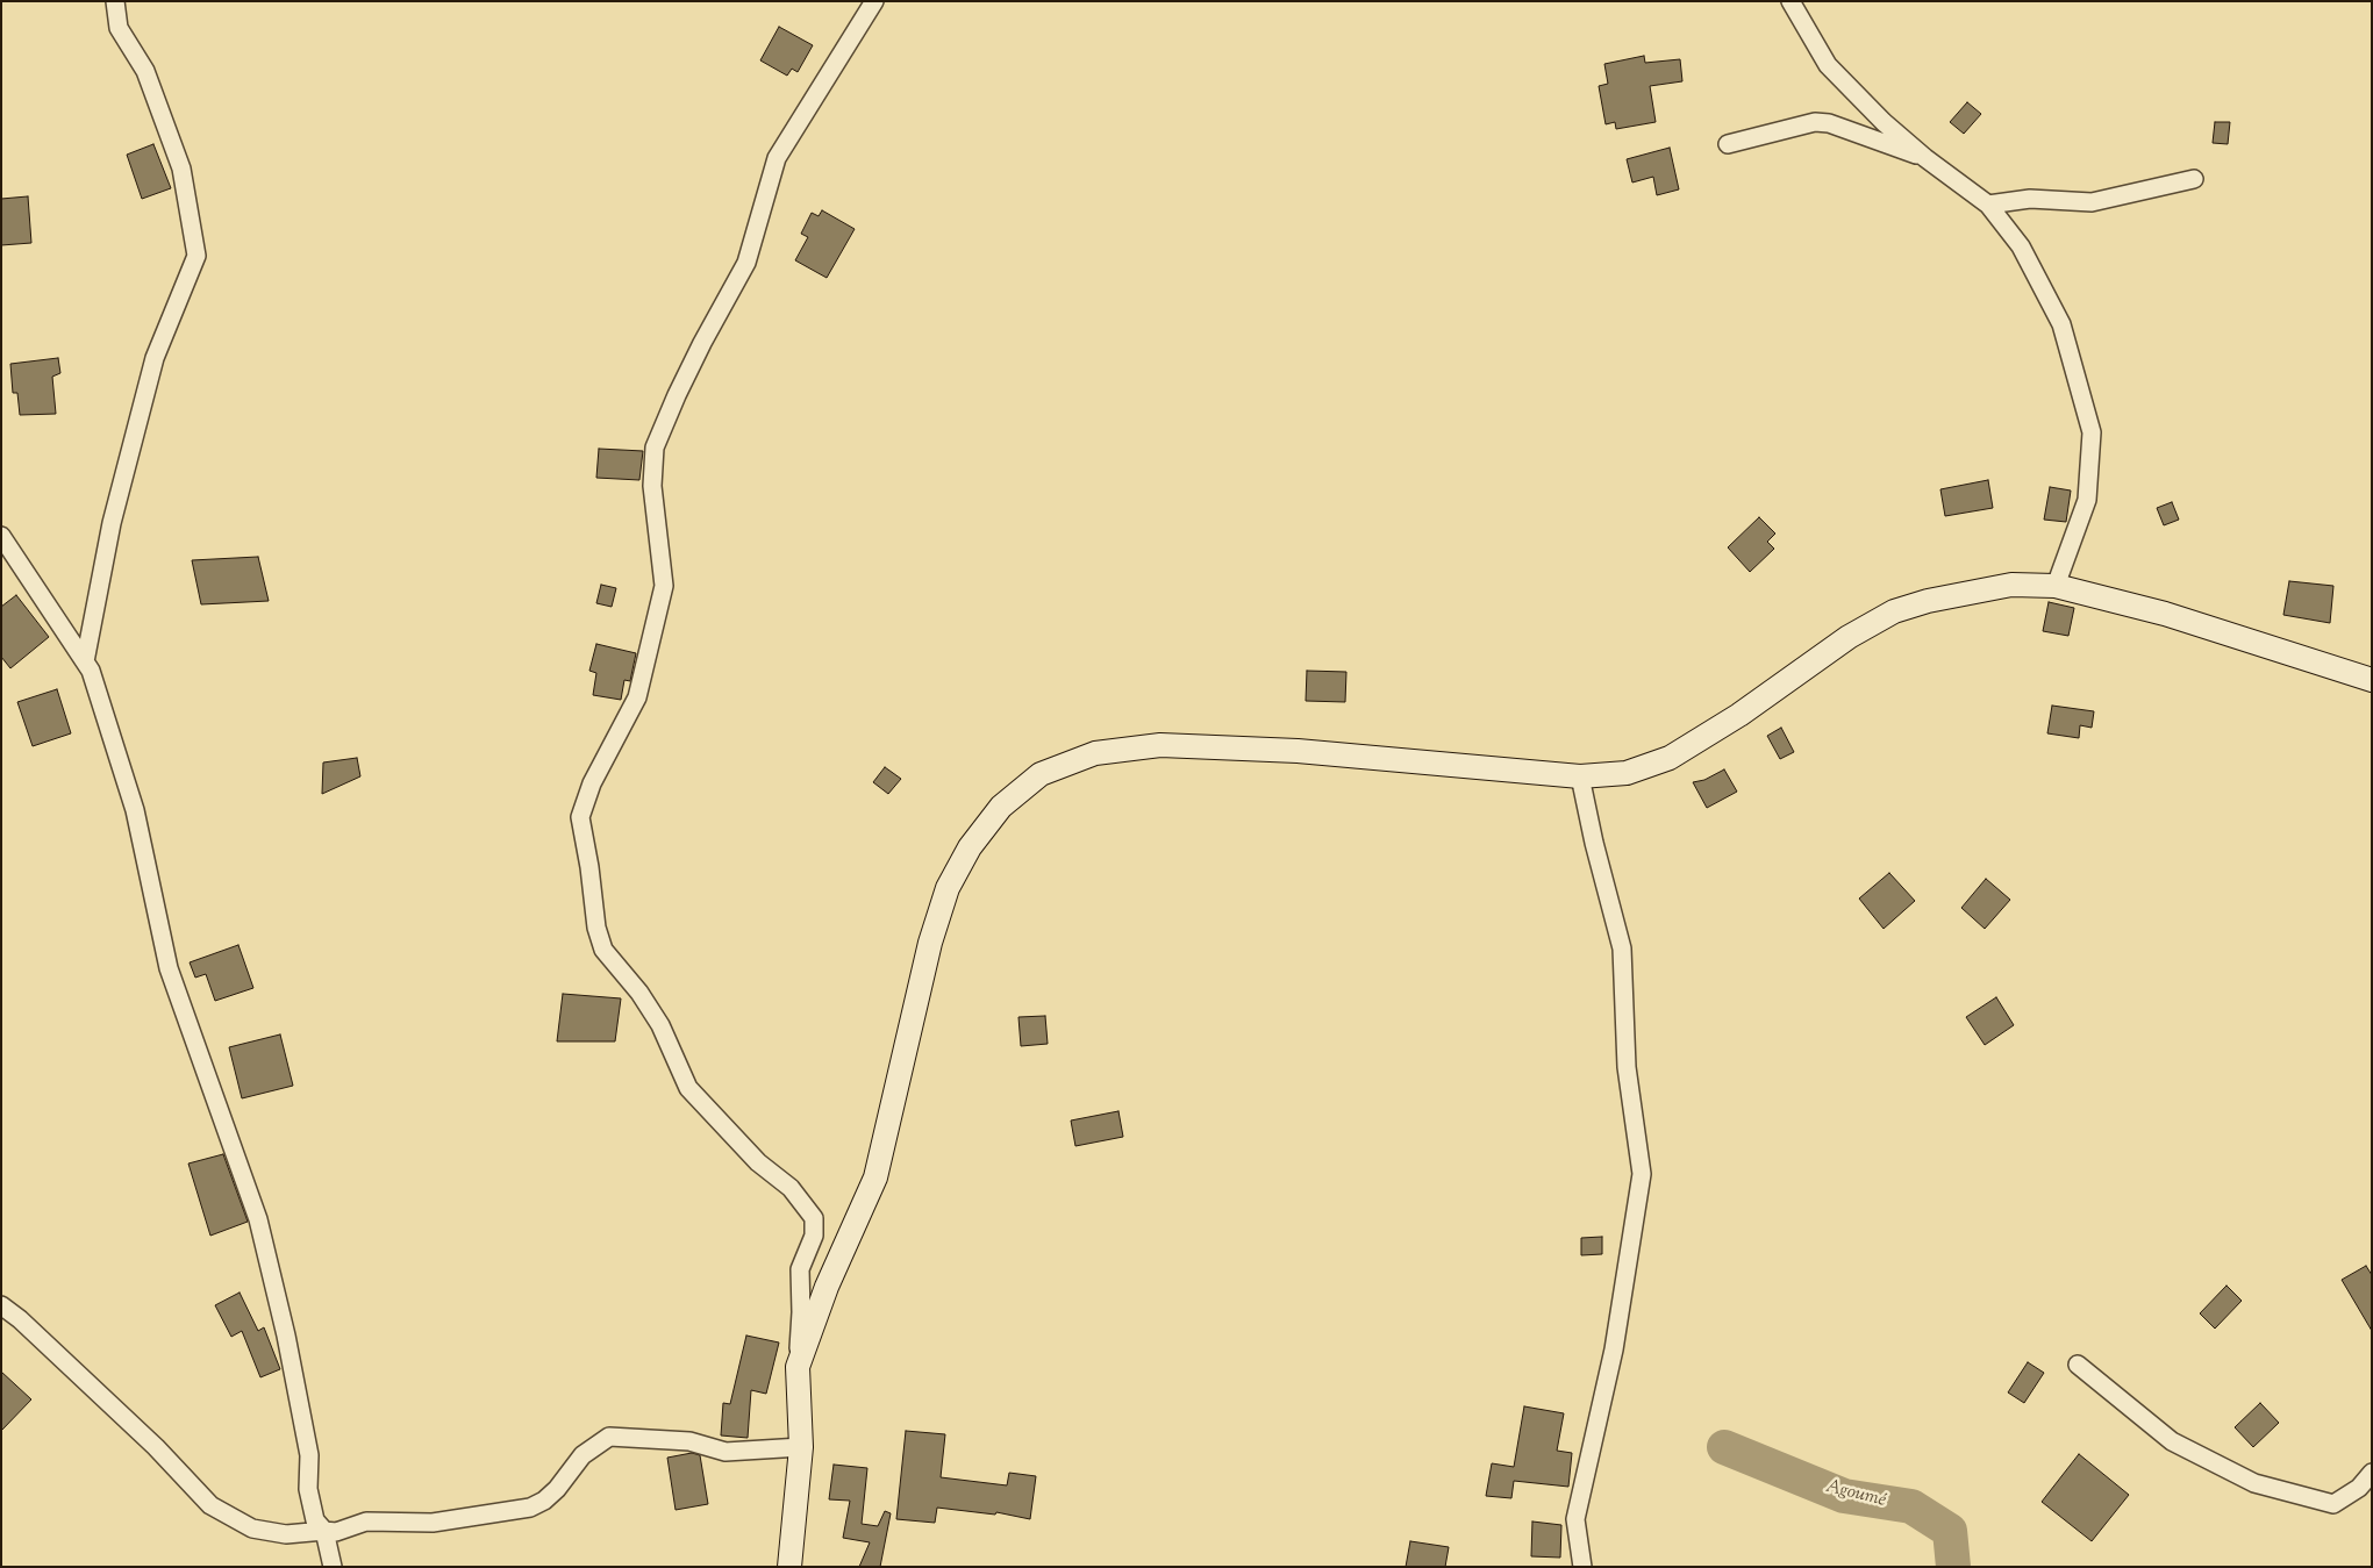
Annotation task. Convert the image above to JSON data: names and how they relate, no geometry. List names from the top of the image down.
{
  "water": ["Agoumé"]
}
